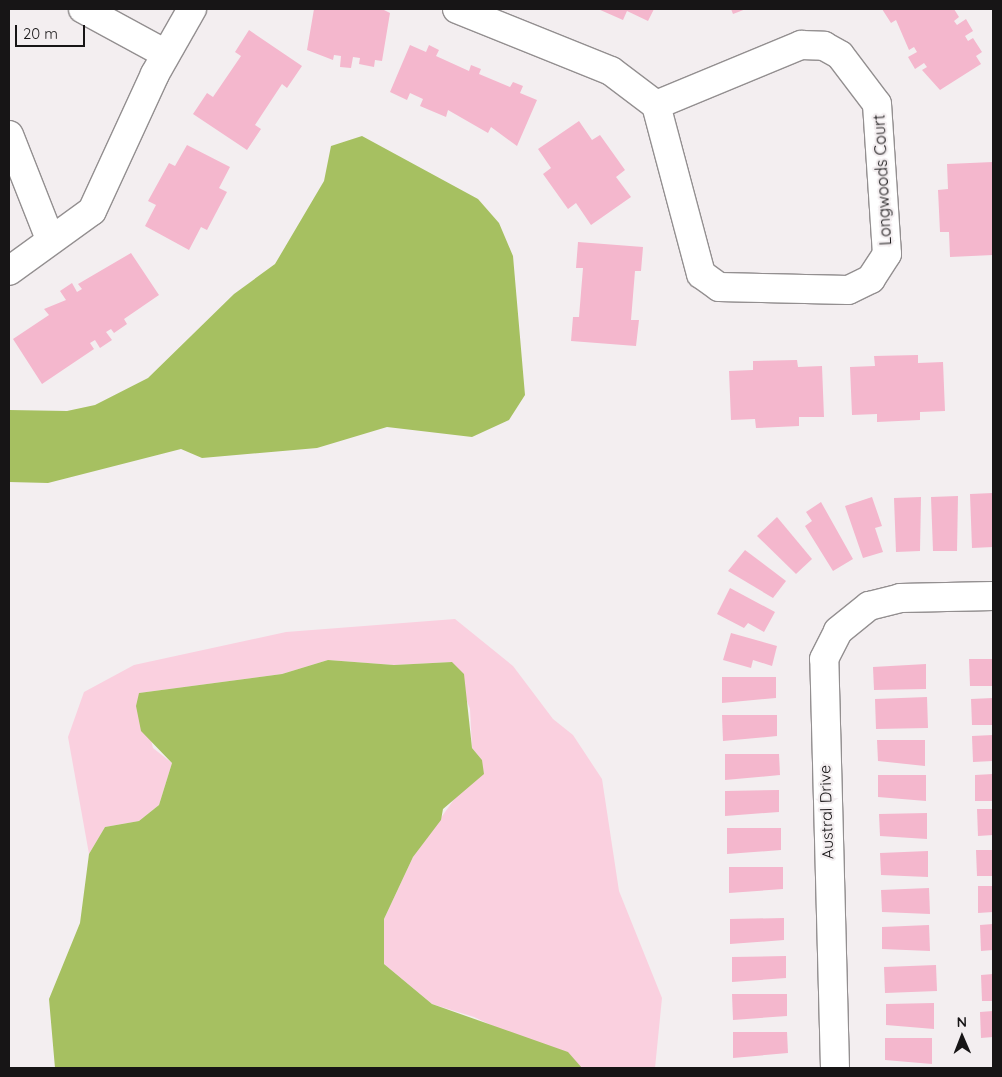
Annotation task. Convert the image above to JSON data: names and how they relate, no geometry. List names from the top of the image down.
{
  "streets": {
    "street": ["Longwoods Court", "Austral Drive"]
  },
  "scale_bar": "20 m",
  "north": "top"
}
